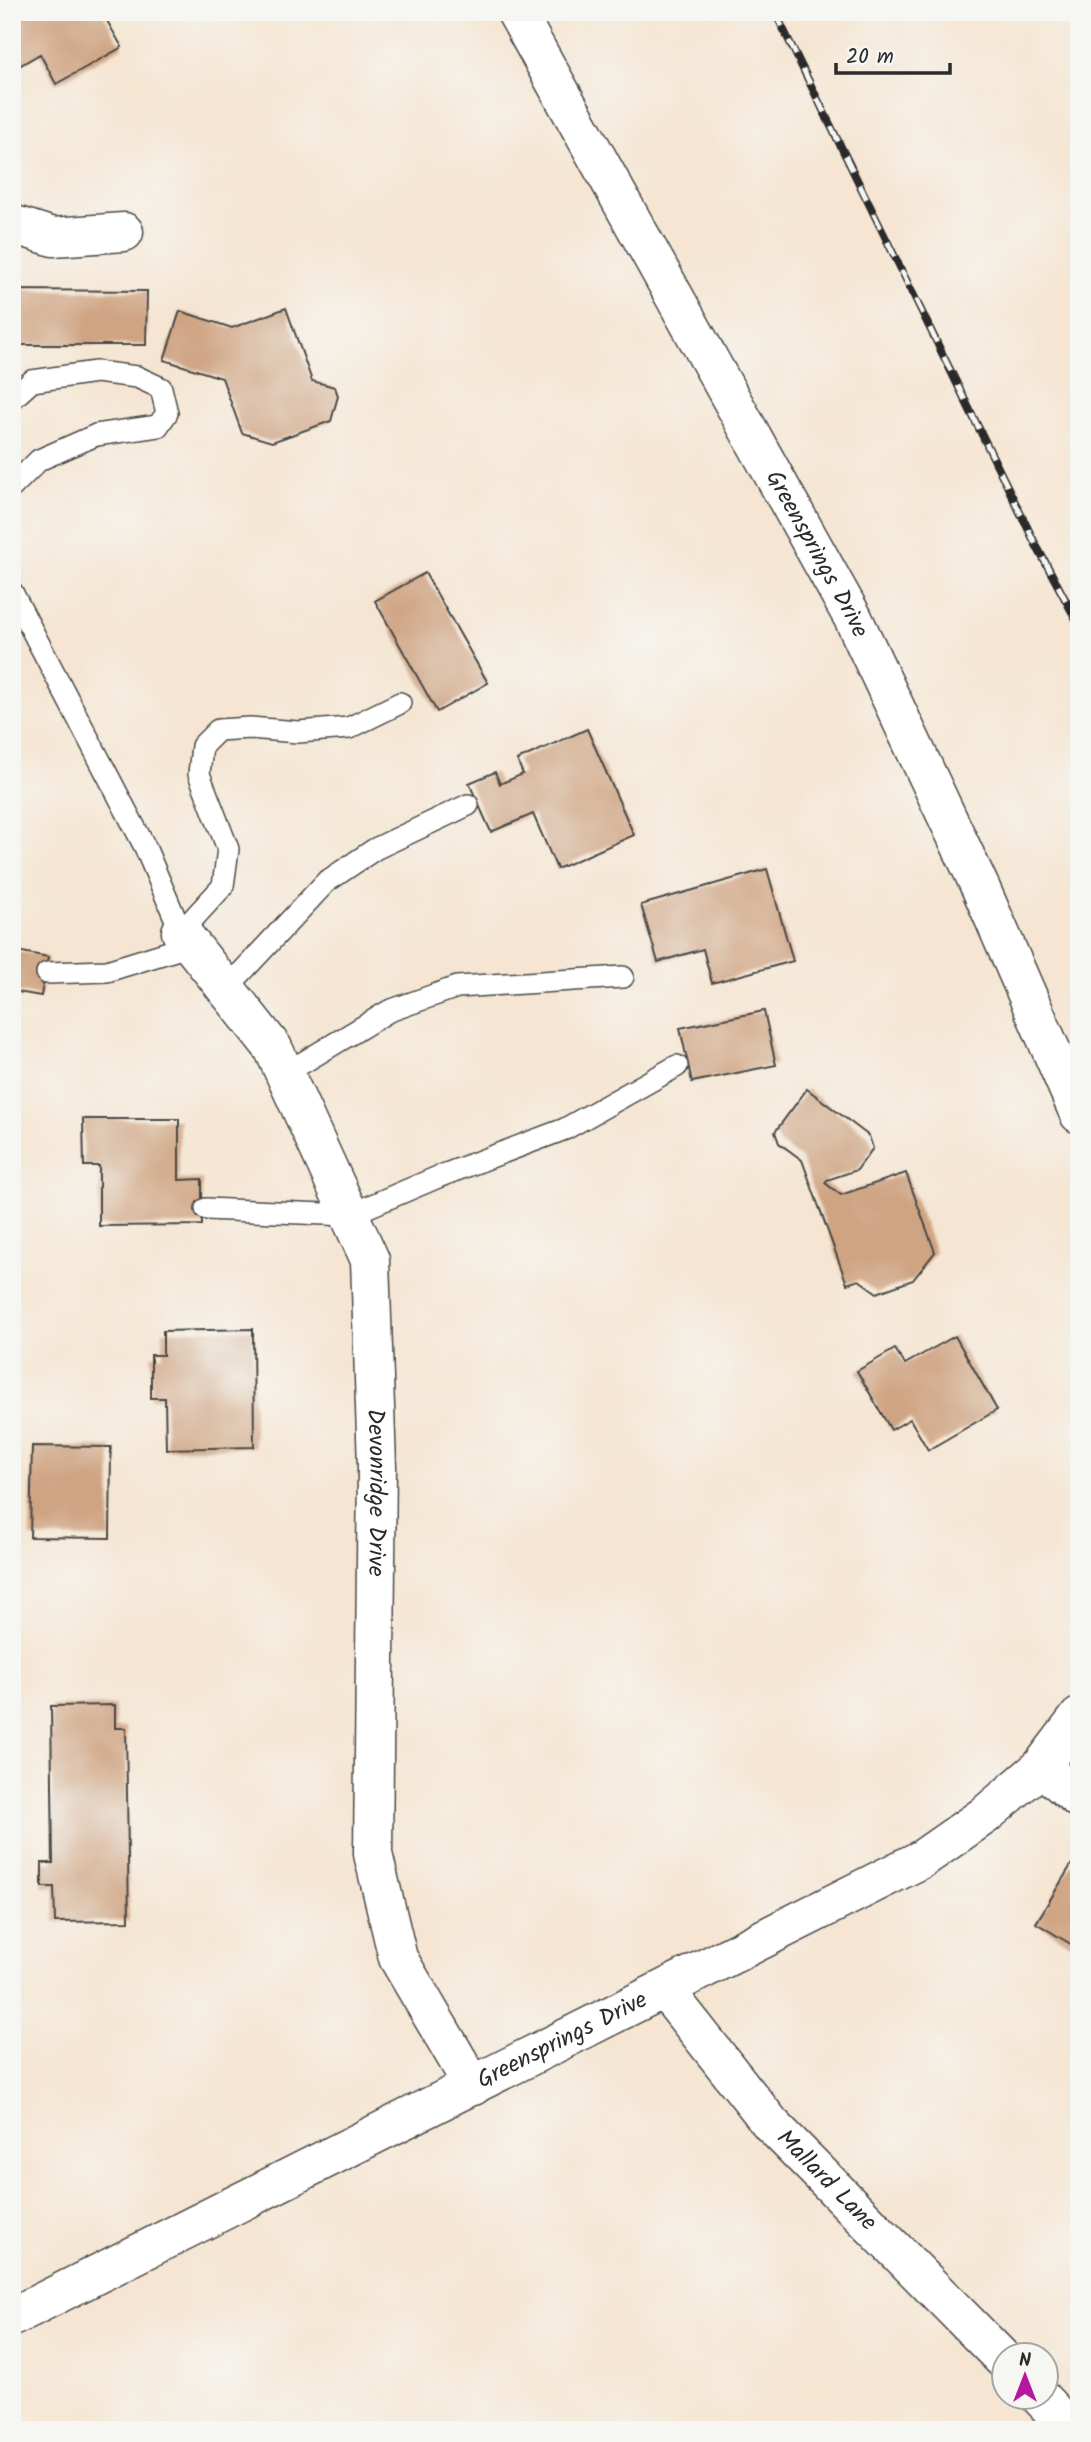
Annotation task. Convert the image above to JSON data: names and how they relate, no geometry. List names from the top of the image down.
{
  "streets": {
    "street": ["Greensprings Drive", "Devonridge Drive", "Mallard Lane"]
  },
  "crossings": [
    ["Greensprings Drive", "Devonridge Drive"],
    ["Greensprings Drive", "Mallard Lane"]
  ],
  "scale_bar": "20 m",
  "north": "top"
}
